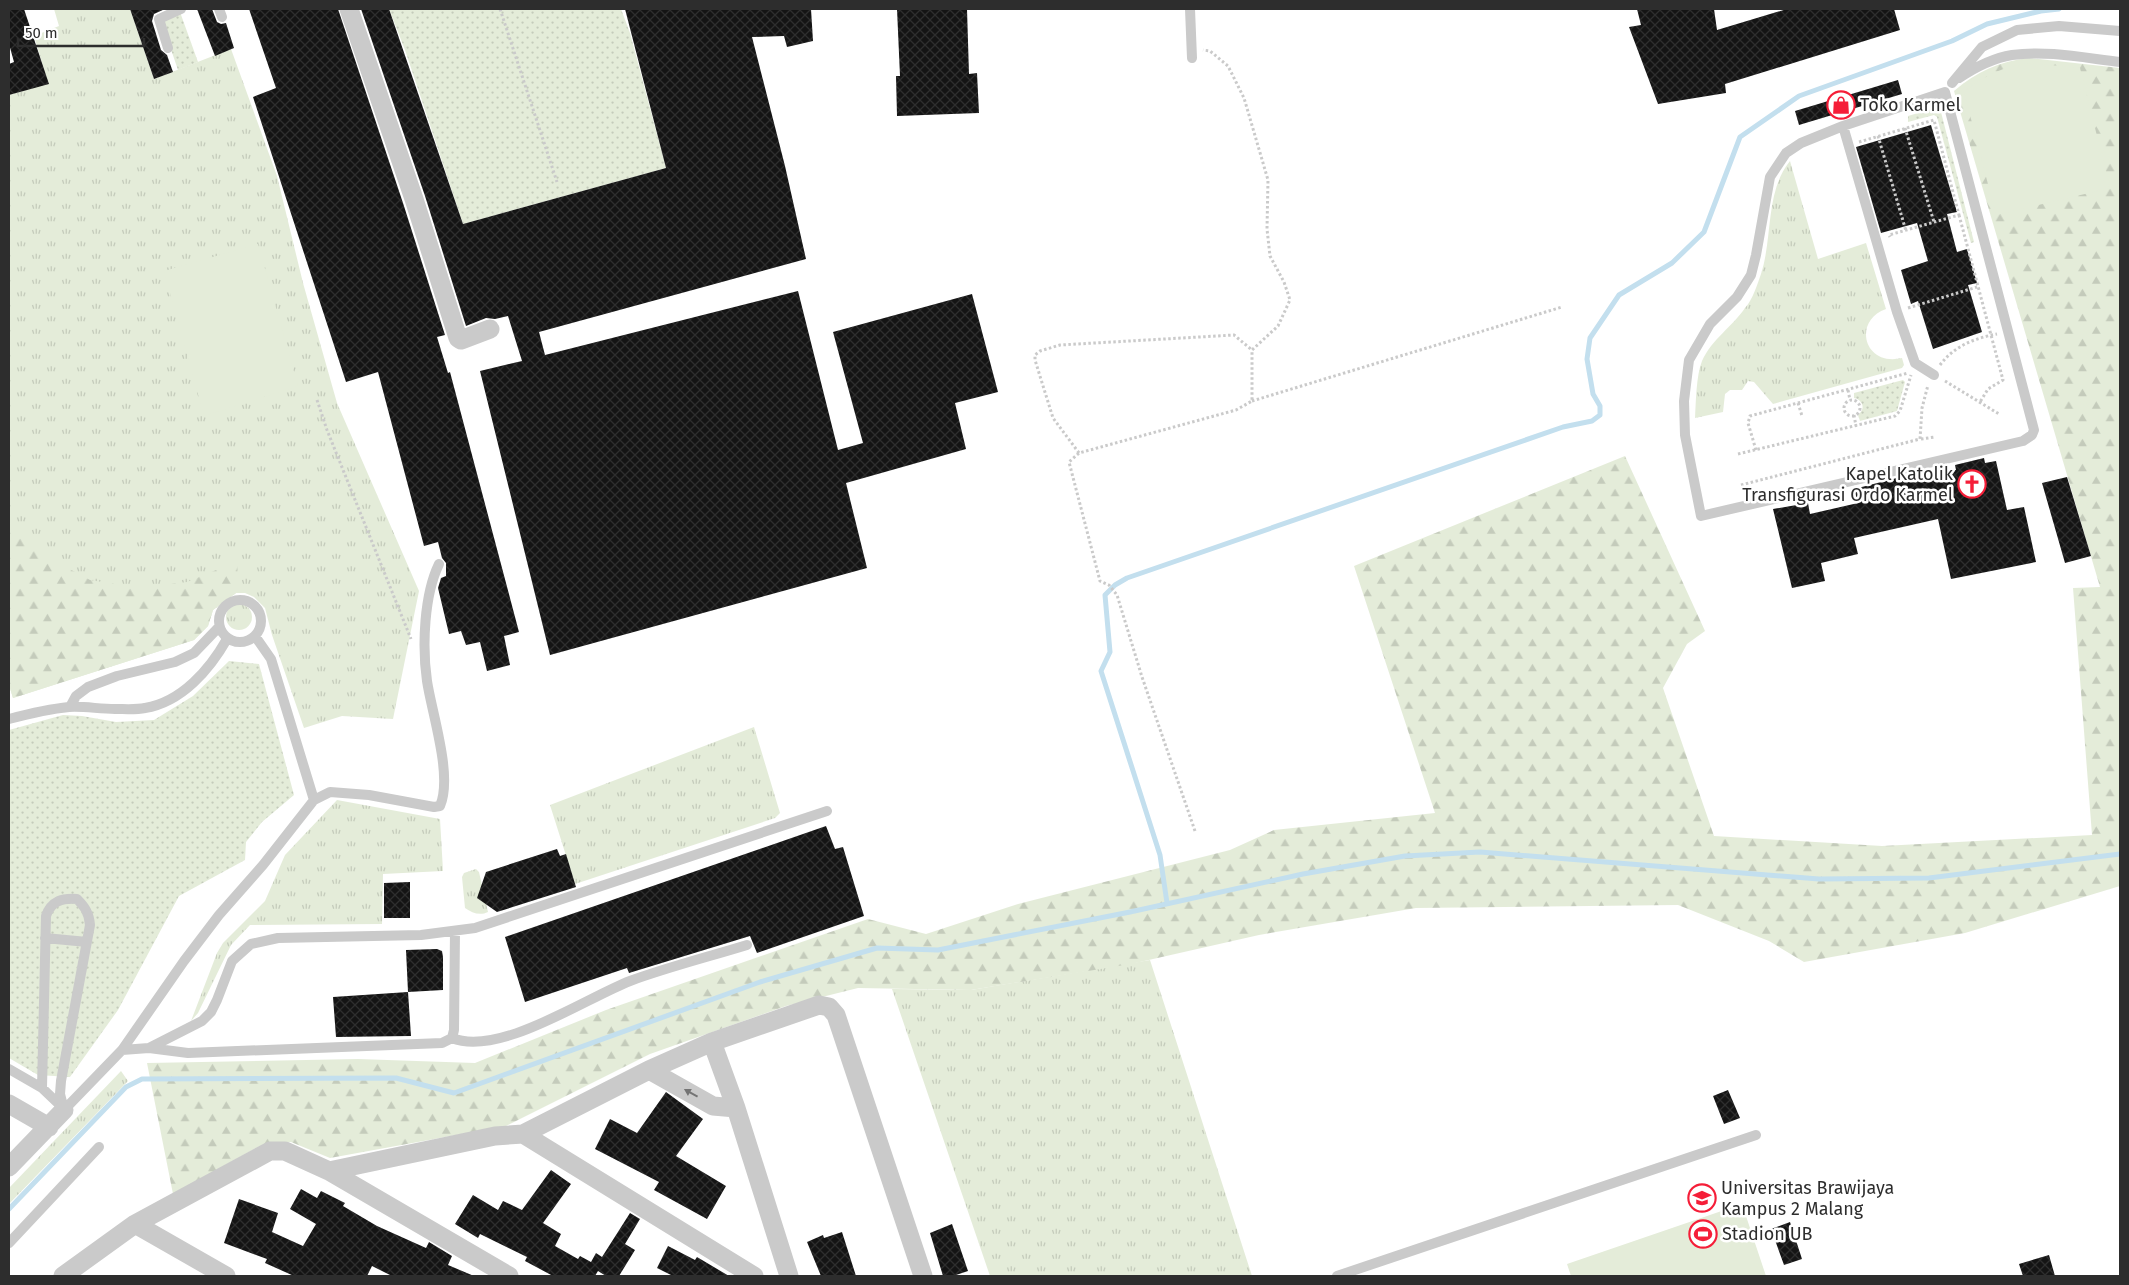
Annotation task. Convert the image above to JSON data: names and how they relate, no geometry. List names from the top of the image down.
{
  "places": {
    "shop": ["Toko Karmel"],
    "church": ["Kapel Katolik Transfigurasi Ordo Karmel"],
    "school or university": ["Universitas Brawijaya Kampus 2 Malang"],
    "sports": ["Stadion UB"]
  },
  "scale_bar": "50 m"
}
